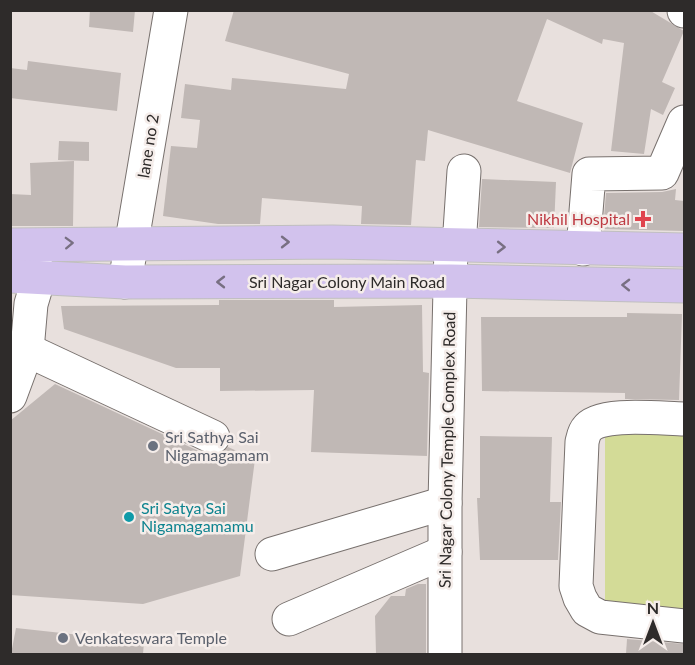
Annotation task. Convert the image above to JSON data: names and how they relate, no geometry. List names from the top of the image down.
{
  "streets": {
    "main road": ["Sri Nagar Colony Main Road"],
    "street": ["lane no 2", "Sri Nagar Colony Temple Complex Road"]
  },
  "crossings": [
    ["lane no 2", "Sri Nagar Colony Main Road"],
    ["Sri Nagar Colony Main Road", "Sri Nagar Colony Temple Complex Road"]
  ],
  "places": {
    "health": ["Nikhil Hospital"],
    "other": ["Sri Sathya Sai Nigamagamam", "Sri Satya Sai Nigamagamamu", "Venkateswara Temple"]
  },
  "north": "top"
}
